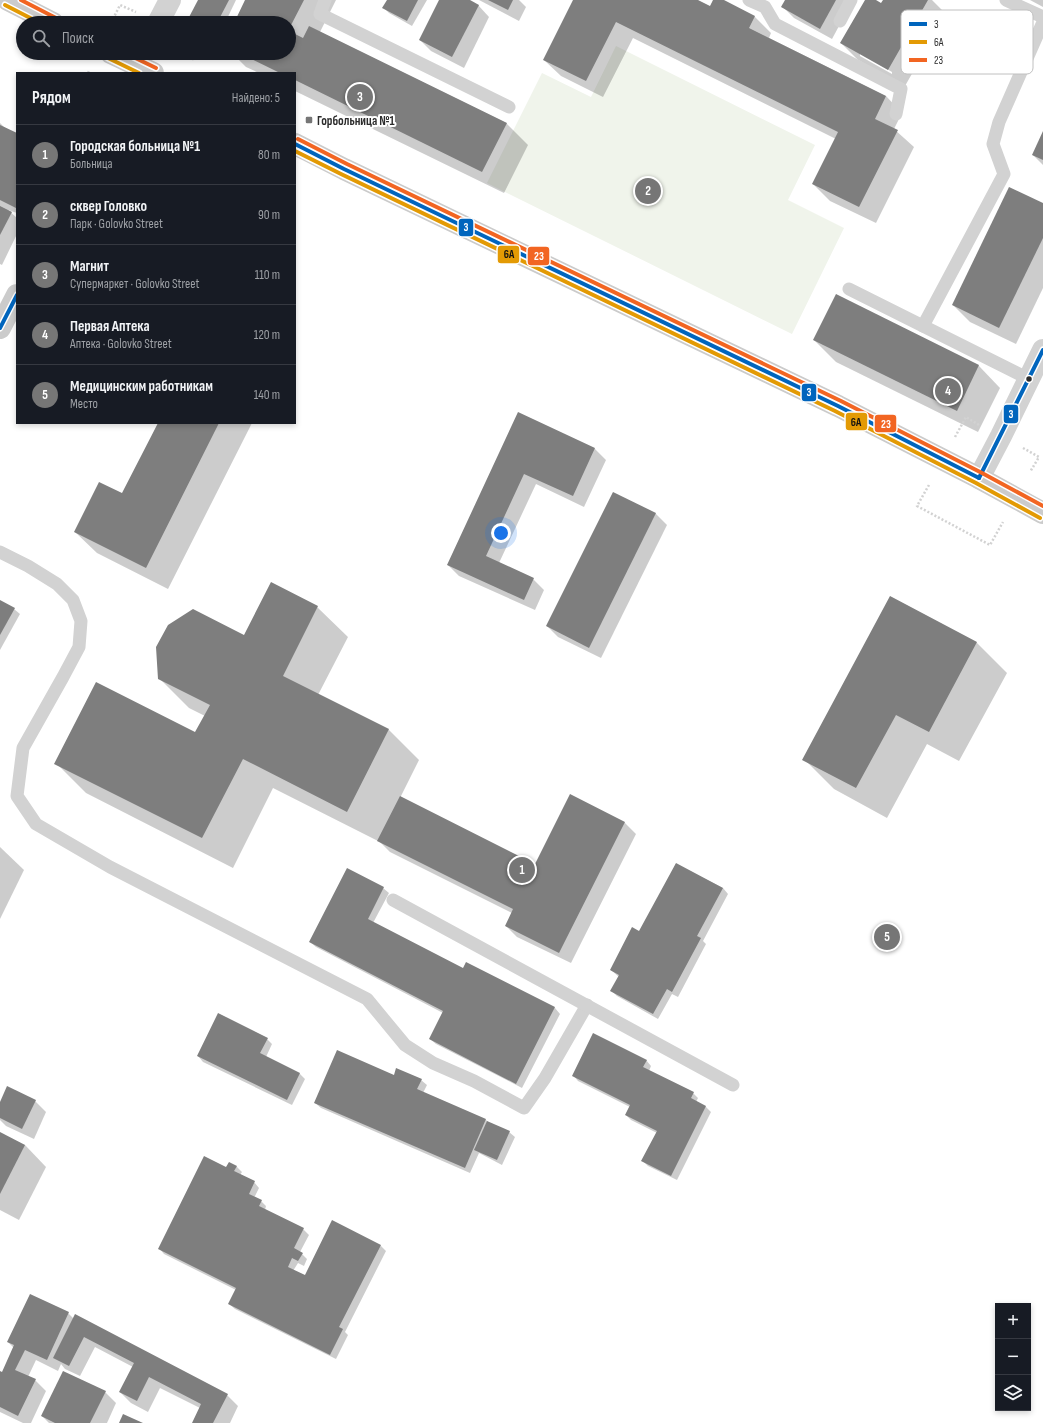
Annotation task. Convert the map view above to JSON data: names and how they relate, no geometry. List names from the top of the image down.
{
  "places": {
    "transit": ["Горбольница №1"]
  },
  "lines": ["transit line 23", "transit line 6А", "transit line 3"],
  "legend": ["3", "6А", "23"],
  "page": {
    "search": "Поиск",
    "heading": ["Рядом", "Найдено: 5"],
    "pins": [
      "3",
      "2",
      "4",
      "1",
      "5"
    ],
    "list": [
      {
        "mark": "1",
        "name": "Городская больница №1",
        "note": "Больница",
        "value": "80 m"
      },
      {
        "mark": "2",
        "name": "сквер Головко",
        "note": "Парк · Golovko Street",
        "value": "90 m"
      },
      {
        "mark": "3",
        "name": "Магнит",
        "note": "Супермаркет · Golovko Street",
        "value": "110 m"
      },
      {
        "mark": "4",
        "name": "Первая Аптека",
        "note": "Аптека · Golovko Street",
        "value": "120 m"
      },
      {
        "mark": "5",
        "name": "Медицинским работникам",
        "note": "Место",
        "value": "140 m"
      }
    ],
    "map_buttons": ["+", "−"]
  }
}
